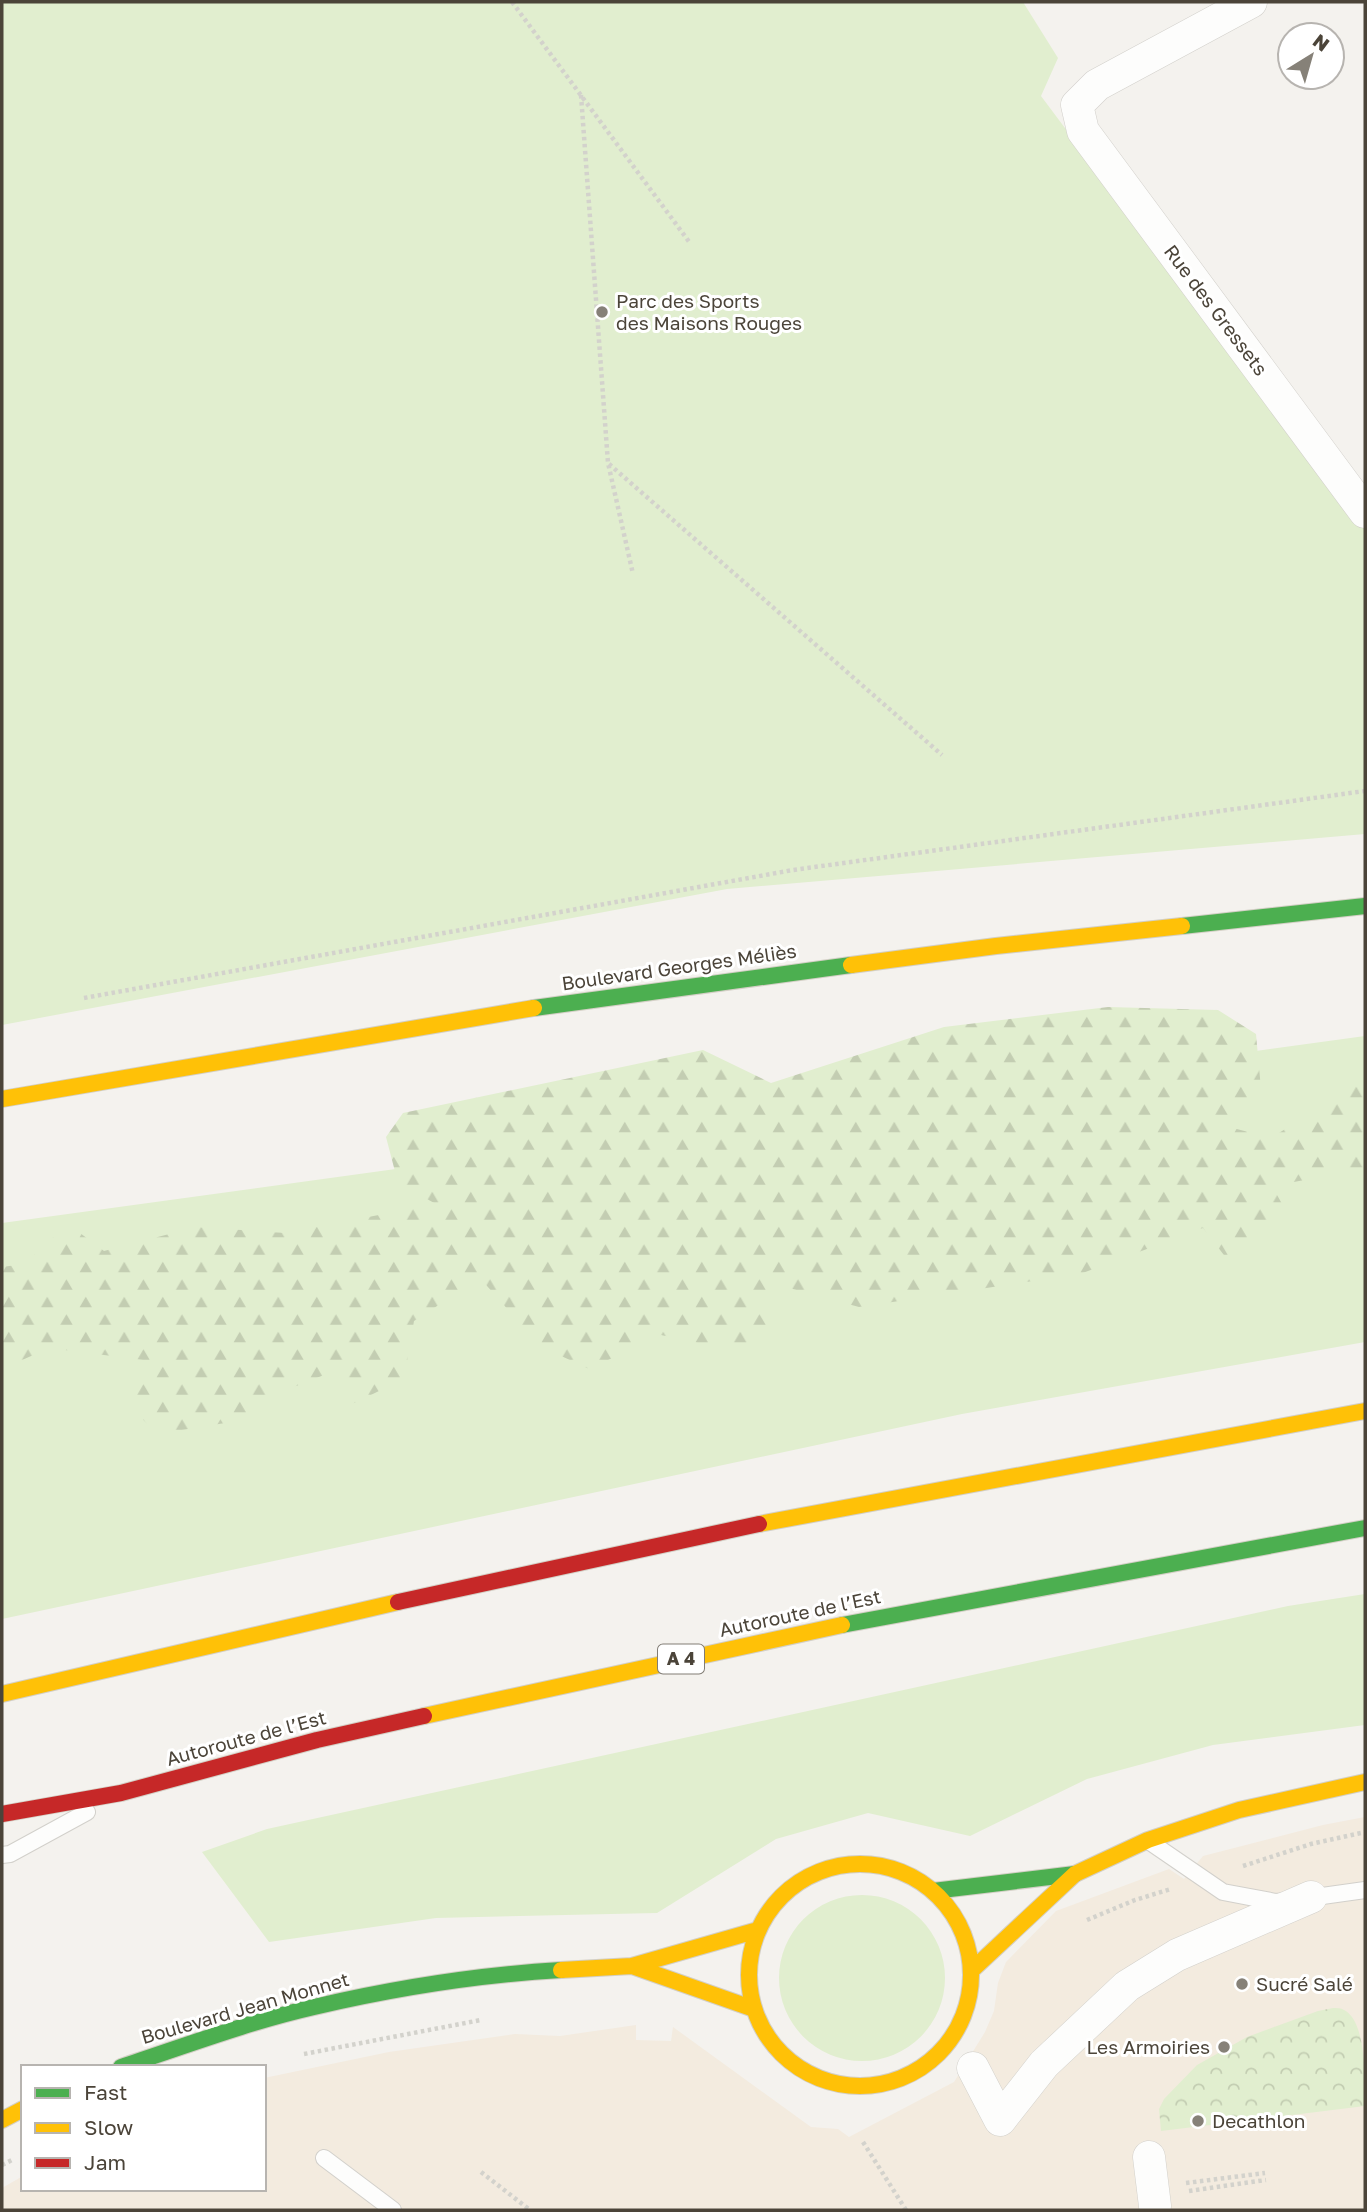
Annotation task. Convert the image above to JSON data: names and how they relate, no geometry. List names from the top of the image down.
{
  "streets": {
    "main road": [
      "Boulevard Georges Méliès",
      "Autoroute de l’Est",
      "A 4",
      "Boulevard Jean Monnet"
    ],
    "street": ["Rue des Gressets"]
  },
  "places": [
    "Parc des Sports des Maisons Rouges",
    "Sucré Salé",
    "Les Armoiries",
    "Decathlon"
  ],
  "legend": ["Fast", "Slow", "Jam"],
  "north": "top right"
}
